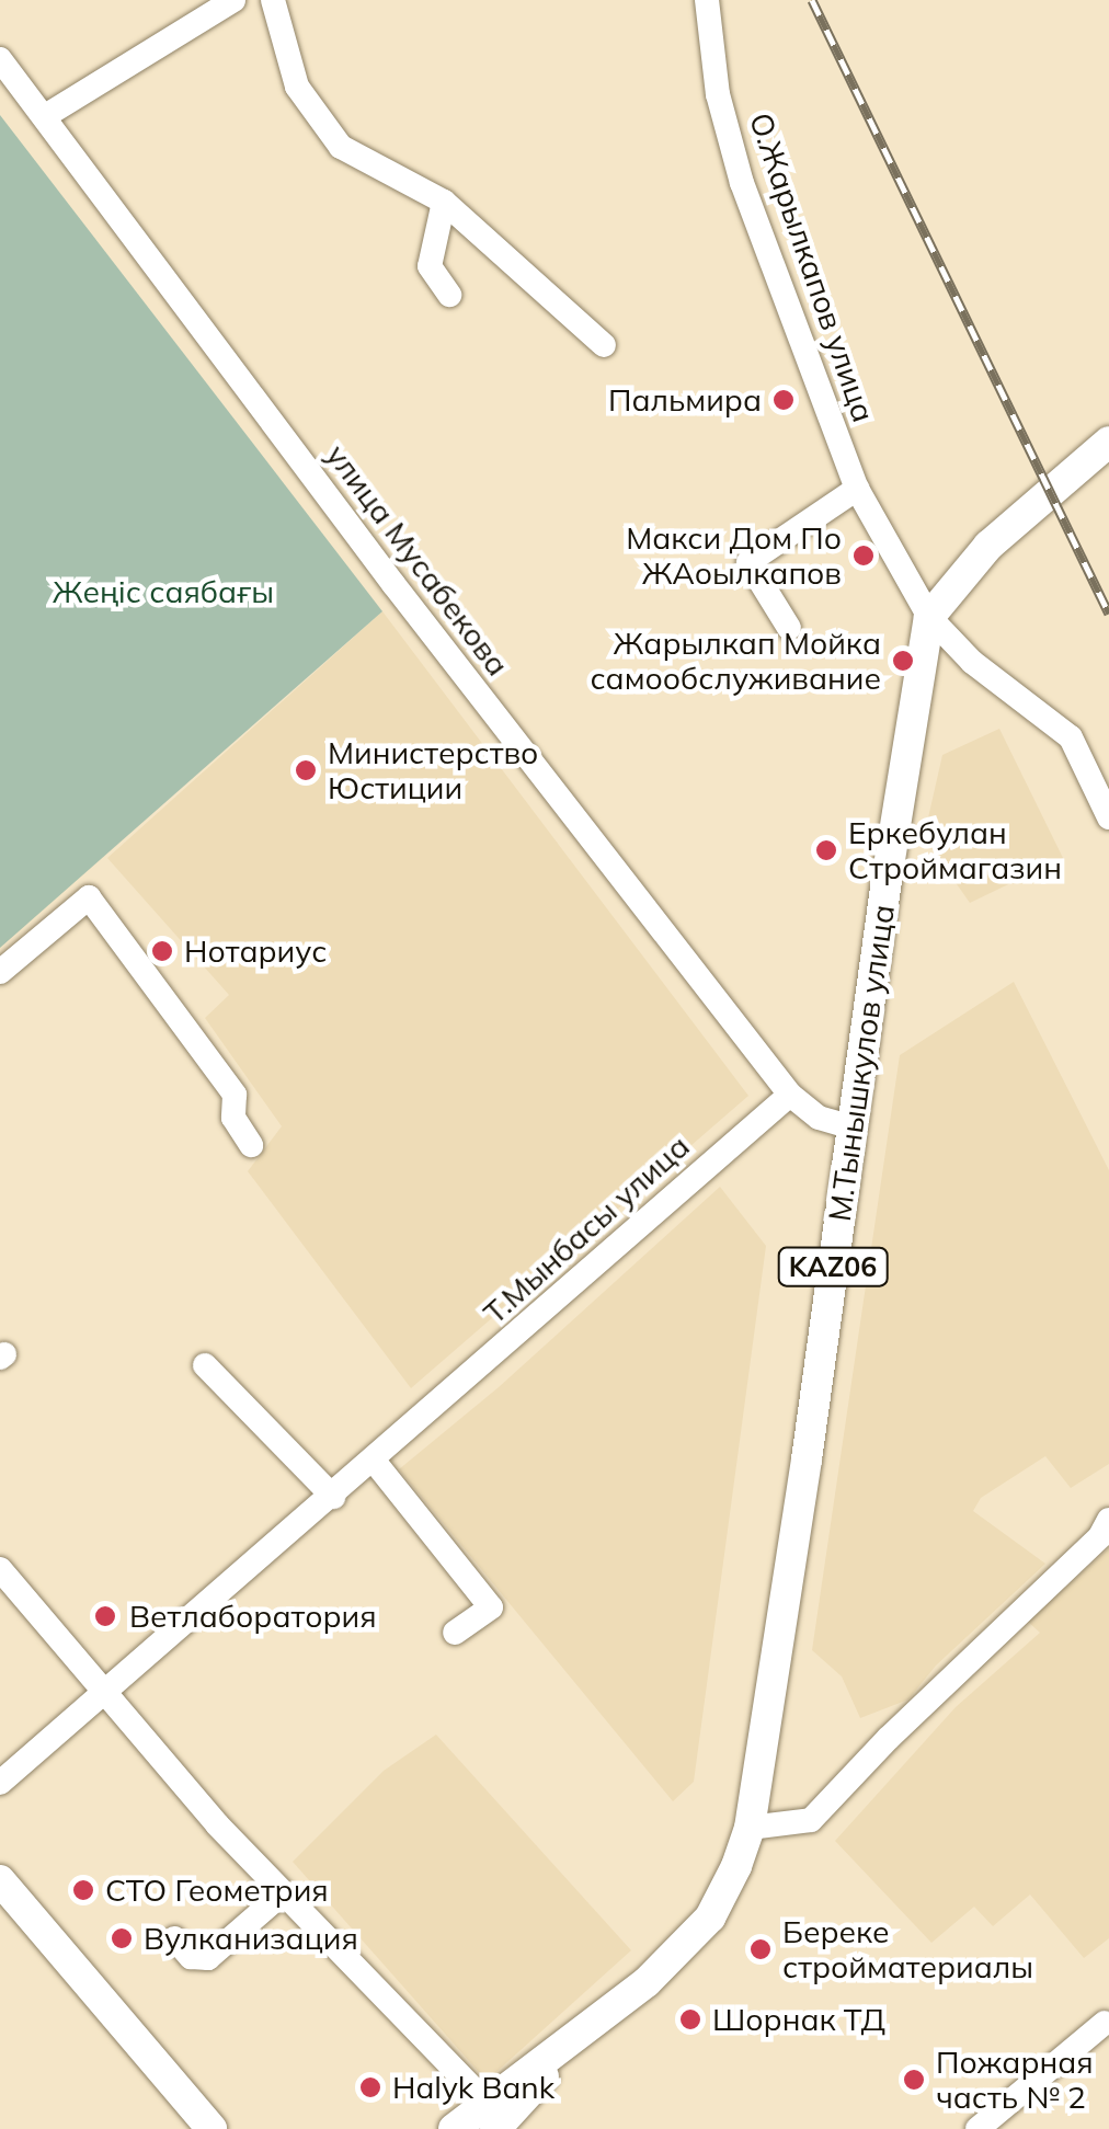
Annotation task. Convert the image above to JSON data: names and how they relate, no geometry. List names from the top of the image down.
{
  "streets": {
    "main road": ["М.Тынышкулов улица", "KАZ06"],
    "street": ["О.Жарылкапов улица", "улица Мусабекова", "Т.Мынбасы улица"]
  },
  "crossings": [
    ["О.Жарылкапов улица", "М.Тынышкулов улица"],
    ["улица Мусабекова", "Т.Мынбасы улица"]
  ],
  "parks": ["Жеңіс саябағы"],
  "places": [
    "Пальмира",
    "Макси Дом По ЖАоылкапов",
    "Жарылкап Мойка самообслуживание",
    "Министерство Юстиции",
    "Еркебулан Строймагазин",
    "Нотариус",
    "Ветлаборатория",
    "СТО Геометрия",
    "Вулканизация",
    "Береке стройматериалы",
    "Шорнак ТД",
    "Пожарная часть № 2",
    "Halyk Bank"
  ]
}
